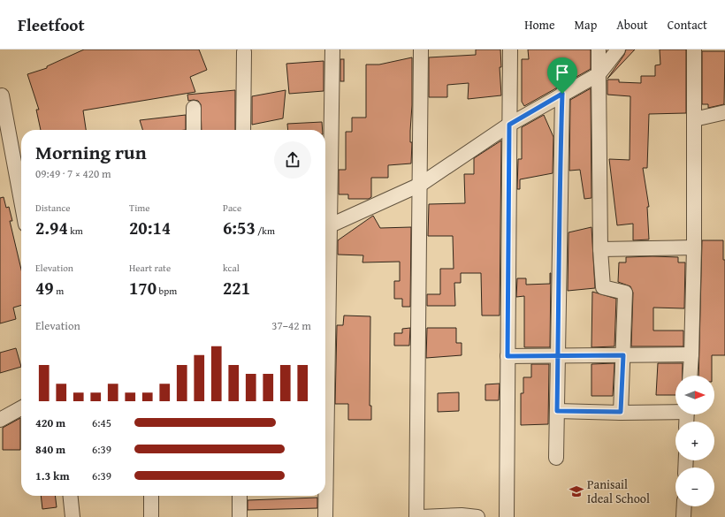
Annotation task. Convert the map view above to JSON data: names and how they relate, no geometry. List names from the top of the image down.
{
  "places": {
    "school or university": ["Panisail Ideal School"]
  },
  "north": "right",
  "page": {
    "header": "Fleetfoot",
    "nav": [
      "Home",
      "Map",
      "About",
      "Contact"
    ],
    "heading": ["Morning run", "09:49 · 7 × 420 m"],
    "stats": [
      ["Distance", "2.94 km"],
      ["Time", "20:14"],
      ["Pace", "6:53 /km"],
      ["Elevation", "49 m"],
      ["Heart rate", "170 bpm"],
      ["kcal", "221"]
    ],
    "chart": ["Elevation", "37–42 m"],
    "map_buttons": ["+", "−"],
    "list": [
      {
        "name": "420 m",
        "note": "6:45"
      },
      {
        "name": "840 m",
        "note": "6:39"
      },
      {
        "name": "1.3 km",
        "note": "6:39"
      }
    ]
  }
}
